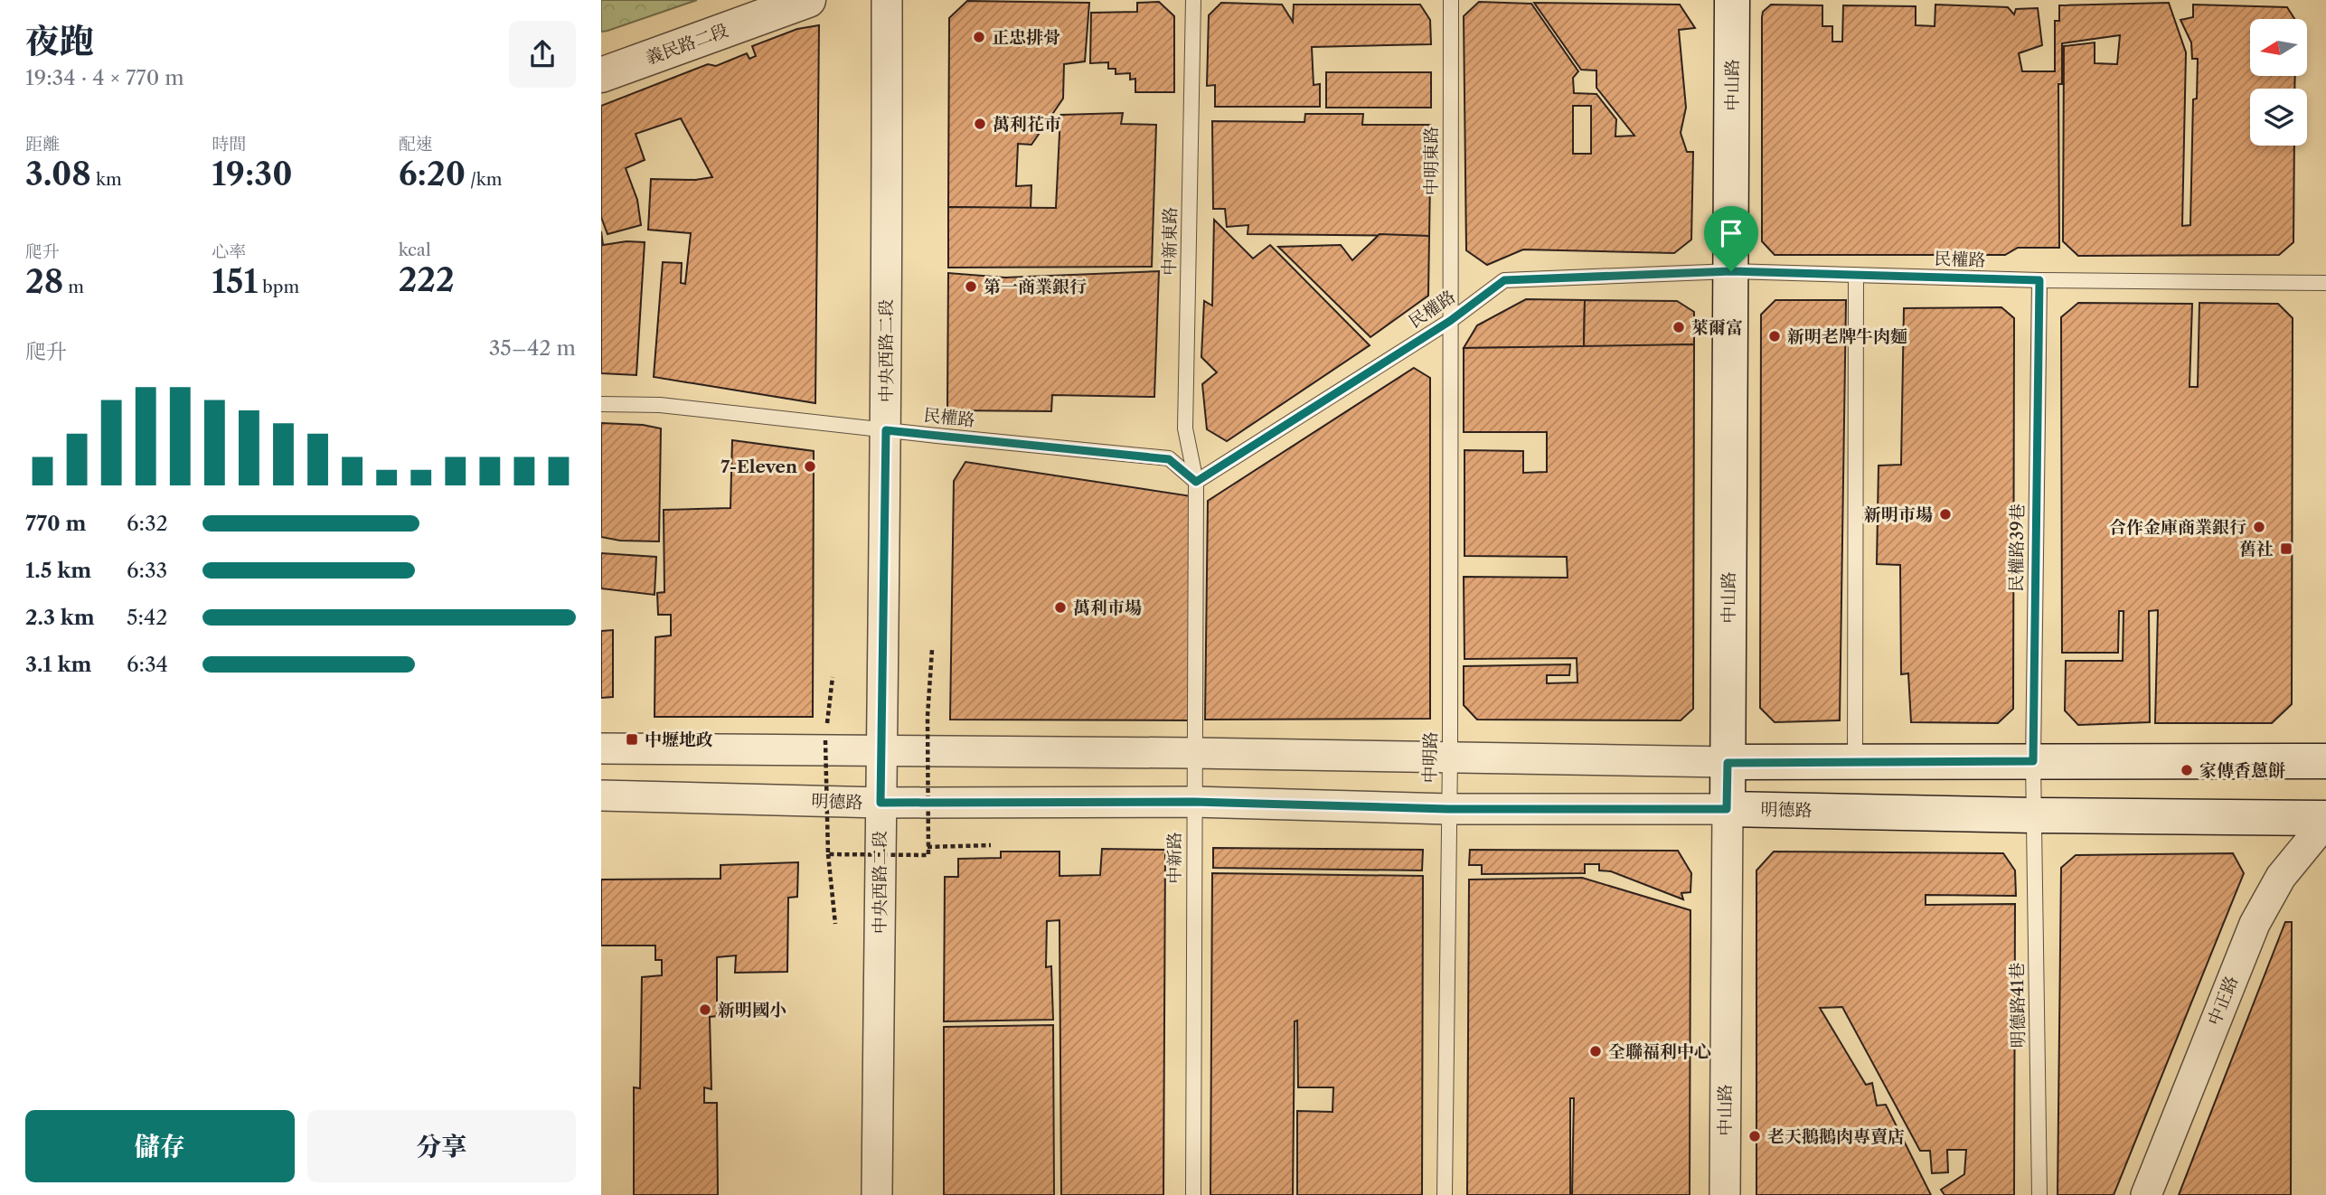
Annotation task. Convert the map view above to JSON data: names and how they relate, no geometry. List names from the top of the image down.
{
  "streets": {
    "main road": ["義民路二段", "中山路", "明德路"],
    "street": ["中央西路二段", "中正路"],
    "lane": [
      "中明東路",
      "中新東路",
      "民權路",
      "民權路39巷",
      "中明路",
      "中新路",
      "明德路41巷"
    ]
  },
  "crossings": [
    ["中山路", "民權路"],
    ["中山路", "明德路"],
    ["中明東路", "民權路"],
    ["中明東路", "中明路"],
    ["中新東路", "民權路"],
    ["中新東路", "中新路"],
    ["民權路", "中央西路二段"],
    ["民權路", "民權路39巷"],
    ["民權路", "中明路"],
    ["民權路", "中新路"],
    ["中央西路二段", "明德路"],
    ["民權路39巷", "明德路"],
    ["民權路39巷", "明德路41巷"],
    ["中明路", "明德路"],
    ["明德路", "中新路"],
    ["明德路", "中正路"],
    ["明德路", "明德路41巷"]
  ],
  "places": {
    "other": [
      "正忠排骨",
      "萬利花市",
      "第一商業銀行",
      "萊爾富",
      "新明老牌牛肉麵",
      "7-Eleven",
      "新明市場",
      "合作金庫商業銀行",
      "萬利市場",
      "家傳香蔥餅",
      "新明國小",
      "全聯福利中心",
      "老天鵝鵝肉專賣店"
    ],
    "transit": ["舊社", "中壢地政"]
  },
  "north": "left",
  "page": {
    "heading": ["夜跑", "19:34 · 4 × 770 m"],
    "stats": [
      ["距離", "3.08 km"],
      ["時間", "19:30"],
      ["配速", "6:20 /km"],
      ["爬升", "28 m"],
      ["心率", "151 bpm"],
      ["kcal", "222"]
    ],
    "chart": ["爬升", "35–42 m"],
    "list": [
      {
        "name": "770 m",
        "note": "6:32"
      },
      {
        "name": "1.5 km",
        "note": "6:33"
      },
      {
        "name": "2.3 km",
        "note": "5:42"
      },
      {
        "name": "3.1 km",
        "note": "6:34"
      }
    ],
    "buttons": ["儲存", "分享"]
  }
}
